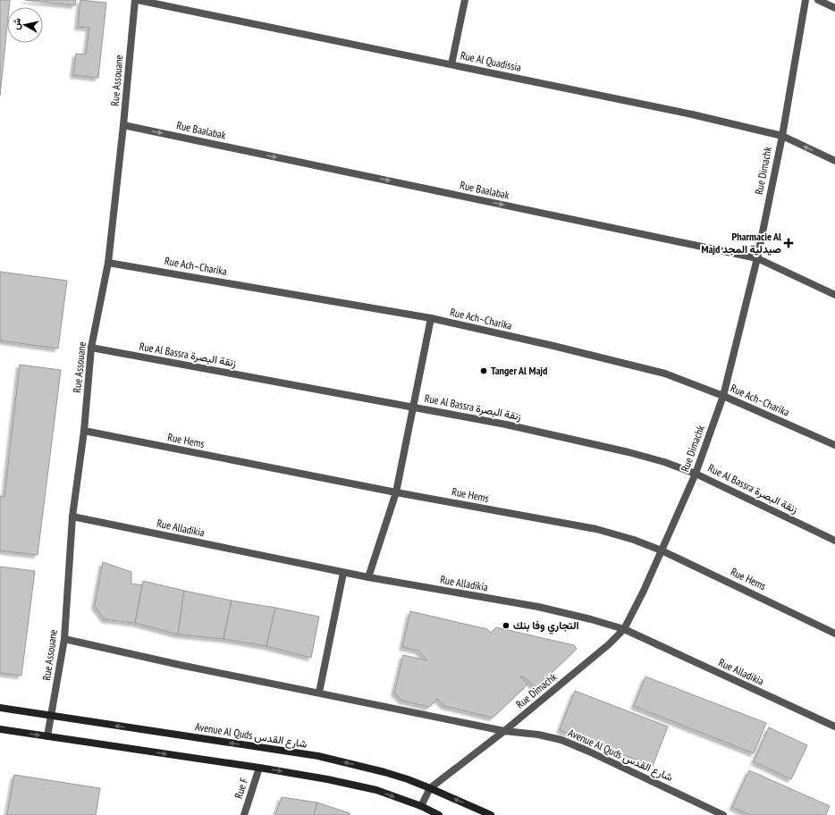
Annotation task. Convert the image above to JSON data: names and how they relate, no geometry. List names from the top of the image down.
{
  "streets": {
    "main road": ["Avenue Al Quds شارع القدس"],
    "street": [
      "Rue Al Quadissia",
      "Rue Assouane",
      "Rue Baalabak",
      "Rue Dimachk",
      "Rue Ach–Charika",
      "Rue Al Bassra زنقة البصرة",
      "Rue Hems",
      "Rue Alladikia",
      "Rue F"
    ]
  },
  "crossings": [
    ["Rue Al Quadissia", "Rue Dimachk"],
    ["Rue Assouane", "Rue Baalabak"],
    ["Rue Assouane", "Rue Ach–Charika"],
    ["Rue Assouane", "Rue Al Bassra زنقة البصرة"],
    ["Rue Assouane", "Rue Hems"],
    ["Rue Assouane", "Rue Alladikia"],
    ["Rue Assouane", "Avenue Al Quds شارع القدس"],
    ["Rue Baalabak", "Rue Dimachk"],
    ["Rue Dimachk", "Rue Ach–Charika"],
    ["Rue Dimachk", "Rue Al Bassra زنقة البصرة"],
    ["Rue Dimachk", "Rue Hems"],
    ["Rue Dimachk", "Rue Alladikia"],
    ["Rue Dimachk", "Avenue Al Quds شارع القدس"]
  ],
  "one_way": ["Rue Baalabak", "Avenue Al Quds شارع القدس"],
  "places": {
    "health": ["Pharmacie Al Majd صيدلية المجد"],
    "other": ["Tanger Al Majd", "التجاري وفا بنك"]
  },
  "north": "left"
}
